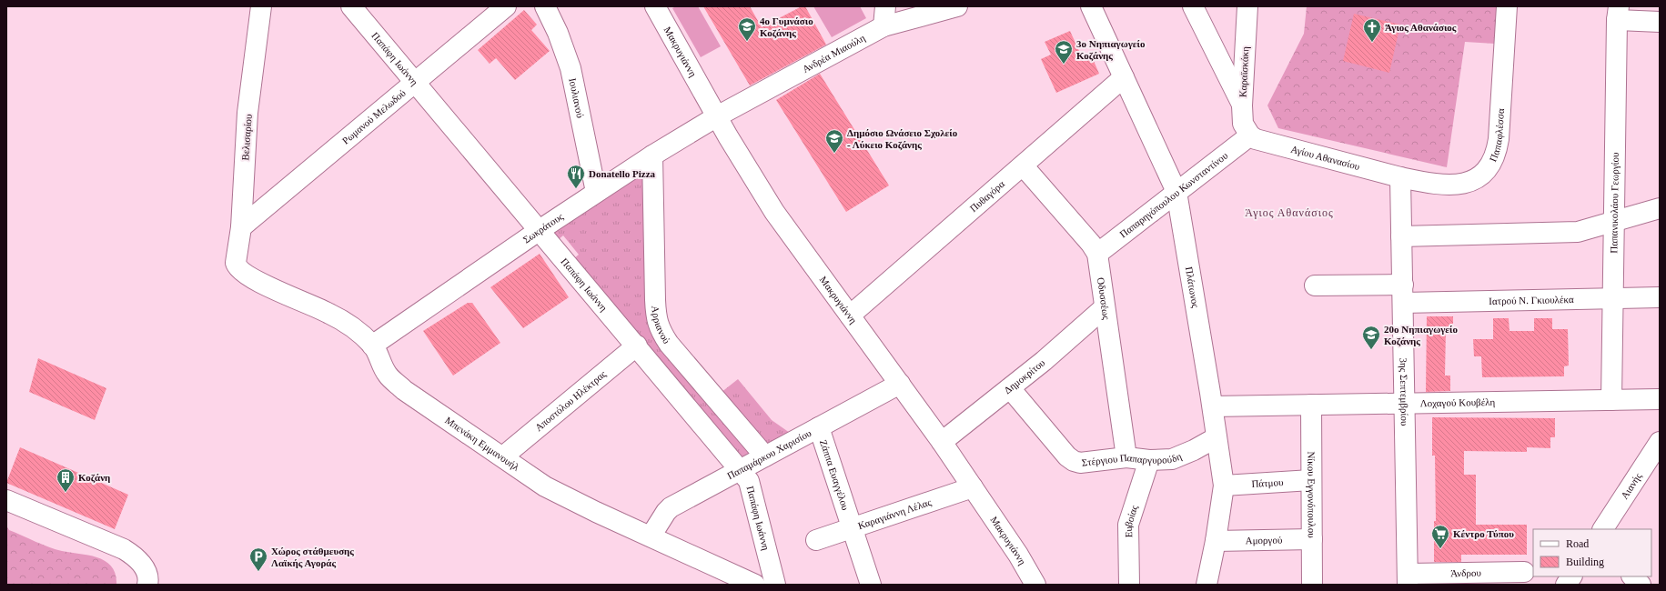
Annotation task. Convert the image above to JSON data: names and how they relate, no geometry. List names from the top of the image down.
{
  "streets": {
    "street": [
      "Μακρυγιάννη",
      "Ανδρέα Μιαούλη",
      "Παπάφη Ιωάννη",
      "Καραϊσκάκη",
      "Ιουλιανού",
      "Ρωμανού Μελωδού",
      "Παπαφλέσσα",
      "Βελισαρίου",
      "Αγίου Αθανασίου",
      "Παπαρηγόπουλου Κωνσταντίνου",
      "Πυθαγόρα",
      "Παπανικολάου Γεωργίου",
      "Σωκράτους",
      "Πλάτωνος",
      "Οδυσσέως",
      "Ιατρού N. Γκιουλέκα",
      "Αρριανού",
      "Δημοκρίτου",
      "3ης Σεπτεμβρίου",
      "Αποστόλου Ηλέκτρας",
      "Λοχαγού Κουβέλη",
      "Μπενάκη Εμμανουήλ",
      "Παπαμάρκου Χαρισίου",
      "Στέργιου Παπαργυρούδη",
      "Ζάππα Ευαγγέλου",
      "Πάτμου",
      "Αιανής",
      "Νίκου Εγγονόπουλου",
      "Καραγιάννη Λέλας",
      "Ευβoίας",
      "Αμοργού",
      "Άνδρου"
    ]
  },
  "crossings": [
    ["Μακρυγιάννη", "Ανδρέα Μιαούλη"],
    ["Μακρυγιάννη", "Πυθαγόρα"],
    ["Μακρυγιάννη", "Σωκράτους"],
    ["Μακρυγιάννη", "Δημοκρίτου"],
    ["Μακρυγιάννη", "Παπαμάρκου Χαρισίου"],
    ["Μακρυγιάννη", "Καραγιάννη Λέλας"],
    ["Ανδρέα Μιαούλη", "Σωκράτους"],
    ["Παπάφη Ιωάννη", "Ρωμανού Μελωδού"],
    ["Παπάφη Ιωάννη", "Σωκράτους"],
    ["Παπάφη Ιωάννη", "Αποστόλου Ηλέκτρας"],
    ["Παπάφη Ιωάννη", "Παπαμάρκου Χαρισίου"],
    ["Καραϊσκάκη", "Αγίου Αθανασίου"],
    ["Καραϊσκάκη", "Παπαρηγόπουλου Κωνσταντίνου"],
    ["Ιουλιανού", "Σωκράτους"],
    ["Ρωμανού Μελωδού", "Βελισαρίου"],
    ["Παπαφλέσσα", "Αγίου Αθανασίου"],
    ["Παπαφλέσσα", "3ης Σεπτεμβρίου"],
    ["Βελισαρίου", "Μπενάκη Εμμανουήλ"],
    ["Αγίου Αθανασίου", "Παπαρηγόπουλου Κωνσταντίνου"],
    ["Αγίου Αθανασίου", "3ης Σεπτεμβρίου"],
    ["Παπαρηγόπουλου Κωνσταντίνου", "Πλάτωνος"],
    ["Παπαρηγόπουλου Κωνσταντίνου", "Οδυσσέως"],
    ["Πυθαγόρα", "Πλάτωνος"],
    ["Πυθαγόρα", "Οδυσσέως"],
    ["Παπανικολάου Γεωργίου", "Ιατρού N. Γκιουλέκα"],
    ["Παπανικολάου Γεωργίου", "Λοχαγού Κουβέλη"],
    ["Σωκράτους", "Αρριανού"],
    ["Σωκράτους", "Μπενάκη Εμμανουήλ"],
    ["Πλάτωνος", "Λοχαγού Κουβέλη"],
    ["Πλάτωνος", "Στέργιου Παπαργυρούδη"],
    ["Πλάτωνος", "Πάτμου"],
    ["Πλάτωνος", "Αμοργού"],
    ["Οδυσσέως", "Δημοκρίτου"],
    ["Οδυσσέως", "Στέργιου Παπαργυρούδη"],
    ["Ιατρού N. Γκιουλέκα", "3ης Σεπτεμβρίου"],
    ["Αρριανού", "Παπαμάρκου Χαρισίου"],
    ["Δημοκρίτου", "Στέργιου Παπαργυρούδη"],
    ["3ης Σεπτεμβρίου", "Λοχαγού Κουβέλη"],
    ["3ης Σεπτεμβρίου", "Άνδρου"],
    ["Αποστόλου Ηλέκτρας", "Μπενάκη Εμμανουήλ"],
    ["Λοχαγού Κουβέλη", "Νίκου Εγγονόπουλου"],
    ["Μπενάκη Εμμανουήλ", "Παπαμάρκου Χαρισίου"],
    ["Παπαμάρκου Χαρισίου", "Ζάππα Ευαγγέλου"],
    ["Στέργιου Παπαργυρούδη", "Ευβoίας"],
    ["Ζάππα Ευαγγέλου", "Καραγιάννη Λέλας"],
    ["Πάτμου", "Νίκου Εγγονόπουλου"],
    ["Νίκου Εγγονόπουλου", "Αμοργού"]
  ],
  "districts": ["Άγιος Αθανάσιος"],
  "places": {
    "school or university": [
      "4ο Γυμνάσιο Κοζάνης",
      "3ο Νηπιαγωγείο Κοζάνης",
      "Δημόσιο Ωνάσειο Σχολείο - Λύκειο Κοζάνης",
      "20ο Νηπιαγωγείο Κοζάνης"
    ],
    "church": ["Άγιος Αθανάσιος"],
    "restaurant": ["Donatello Pizza"],
    "building": ["Κοζάνη"],
    "supermarket": ["Κέντρο Τύπου"],
    "parking": ["Χώρος στάθμευσης Λαϊκής Αγοράς"]
  },
  "legend": ["Road", "Building"]
}
